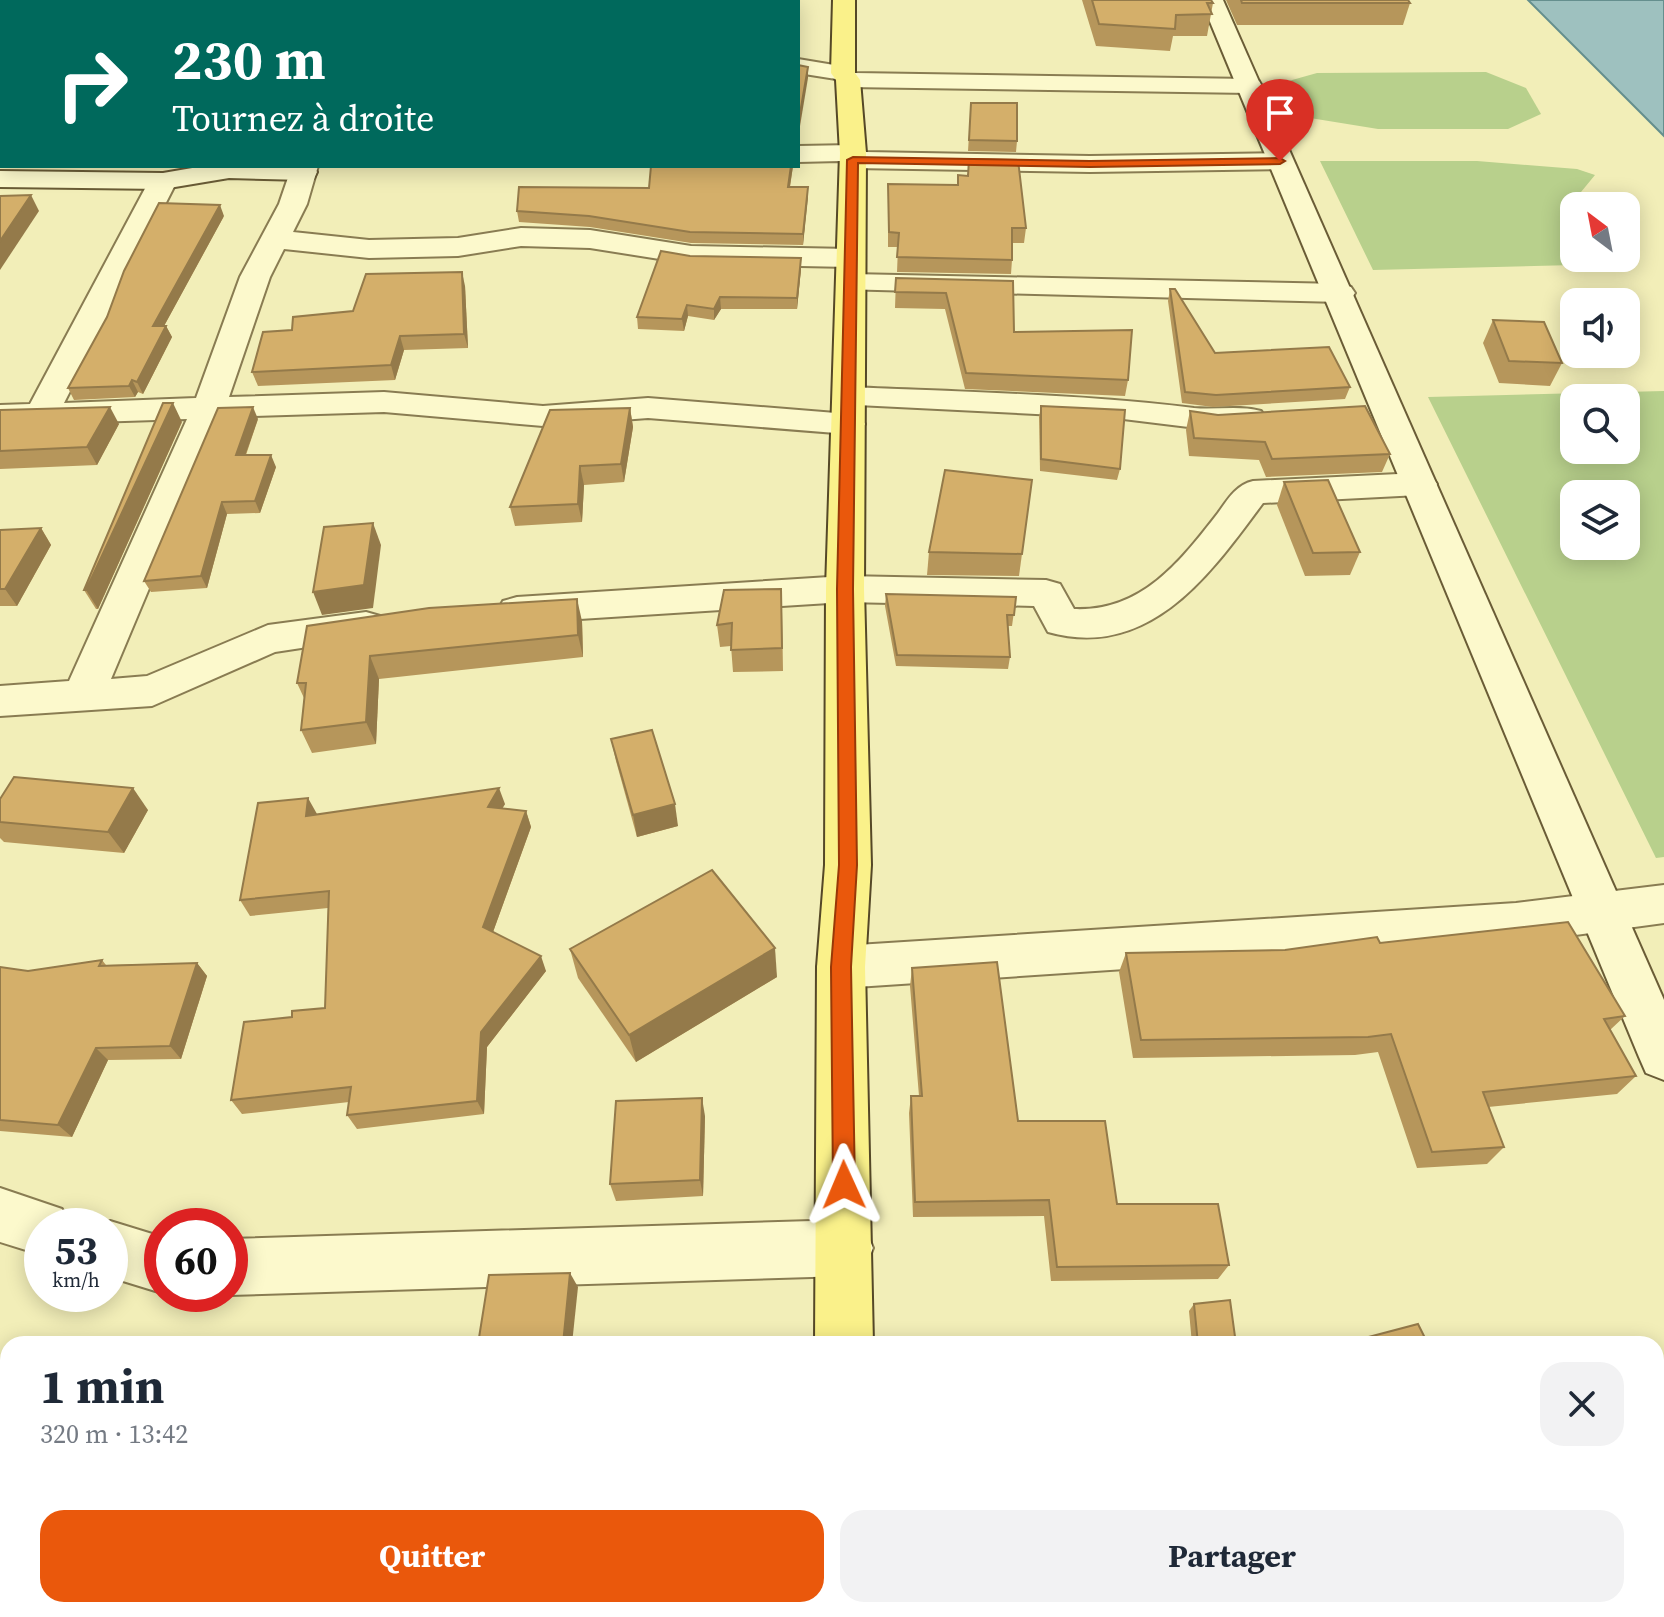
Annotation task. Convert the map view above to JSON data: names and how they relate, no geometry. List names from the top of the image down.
{
  "north": "top left",
  "page": {
    "turn": ["230 m", "Tournez à droite"],
    "speed": "53 km/h",
    "limit": "60",
    "heading": ["1 min", "320 m · 13:42"],
    "buttons": ["Quitter", "Partager"]
  }
}
